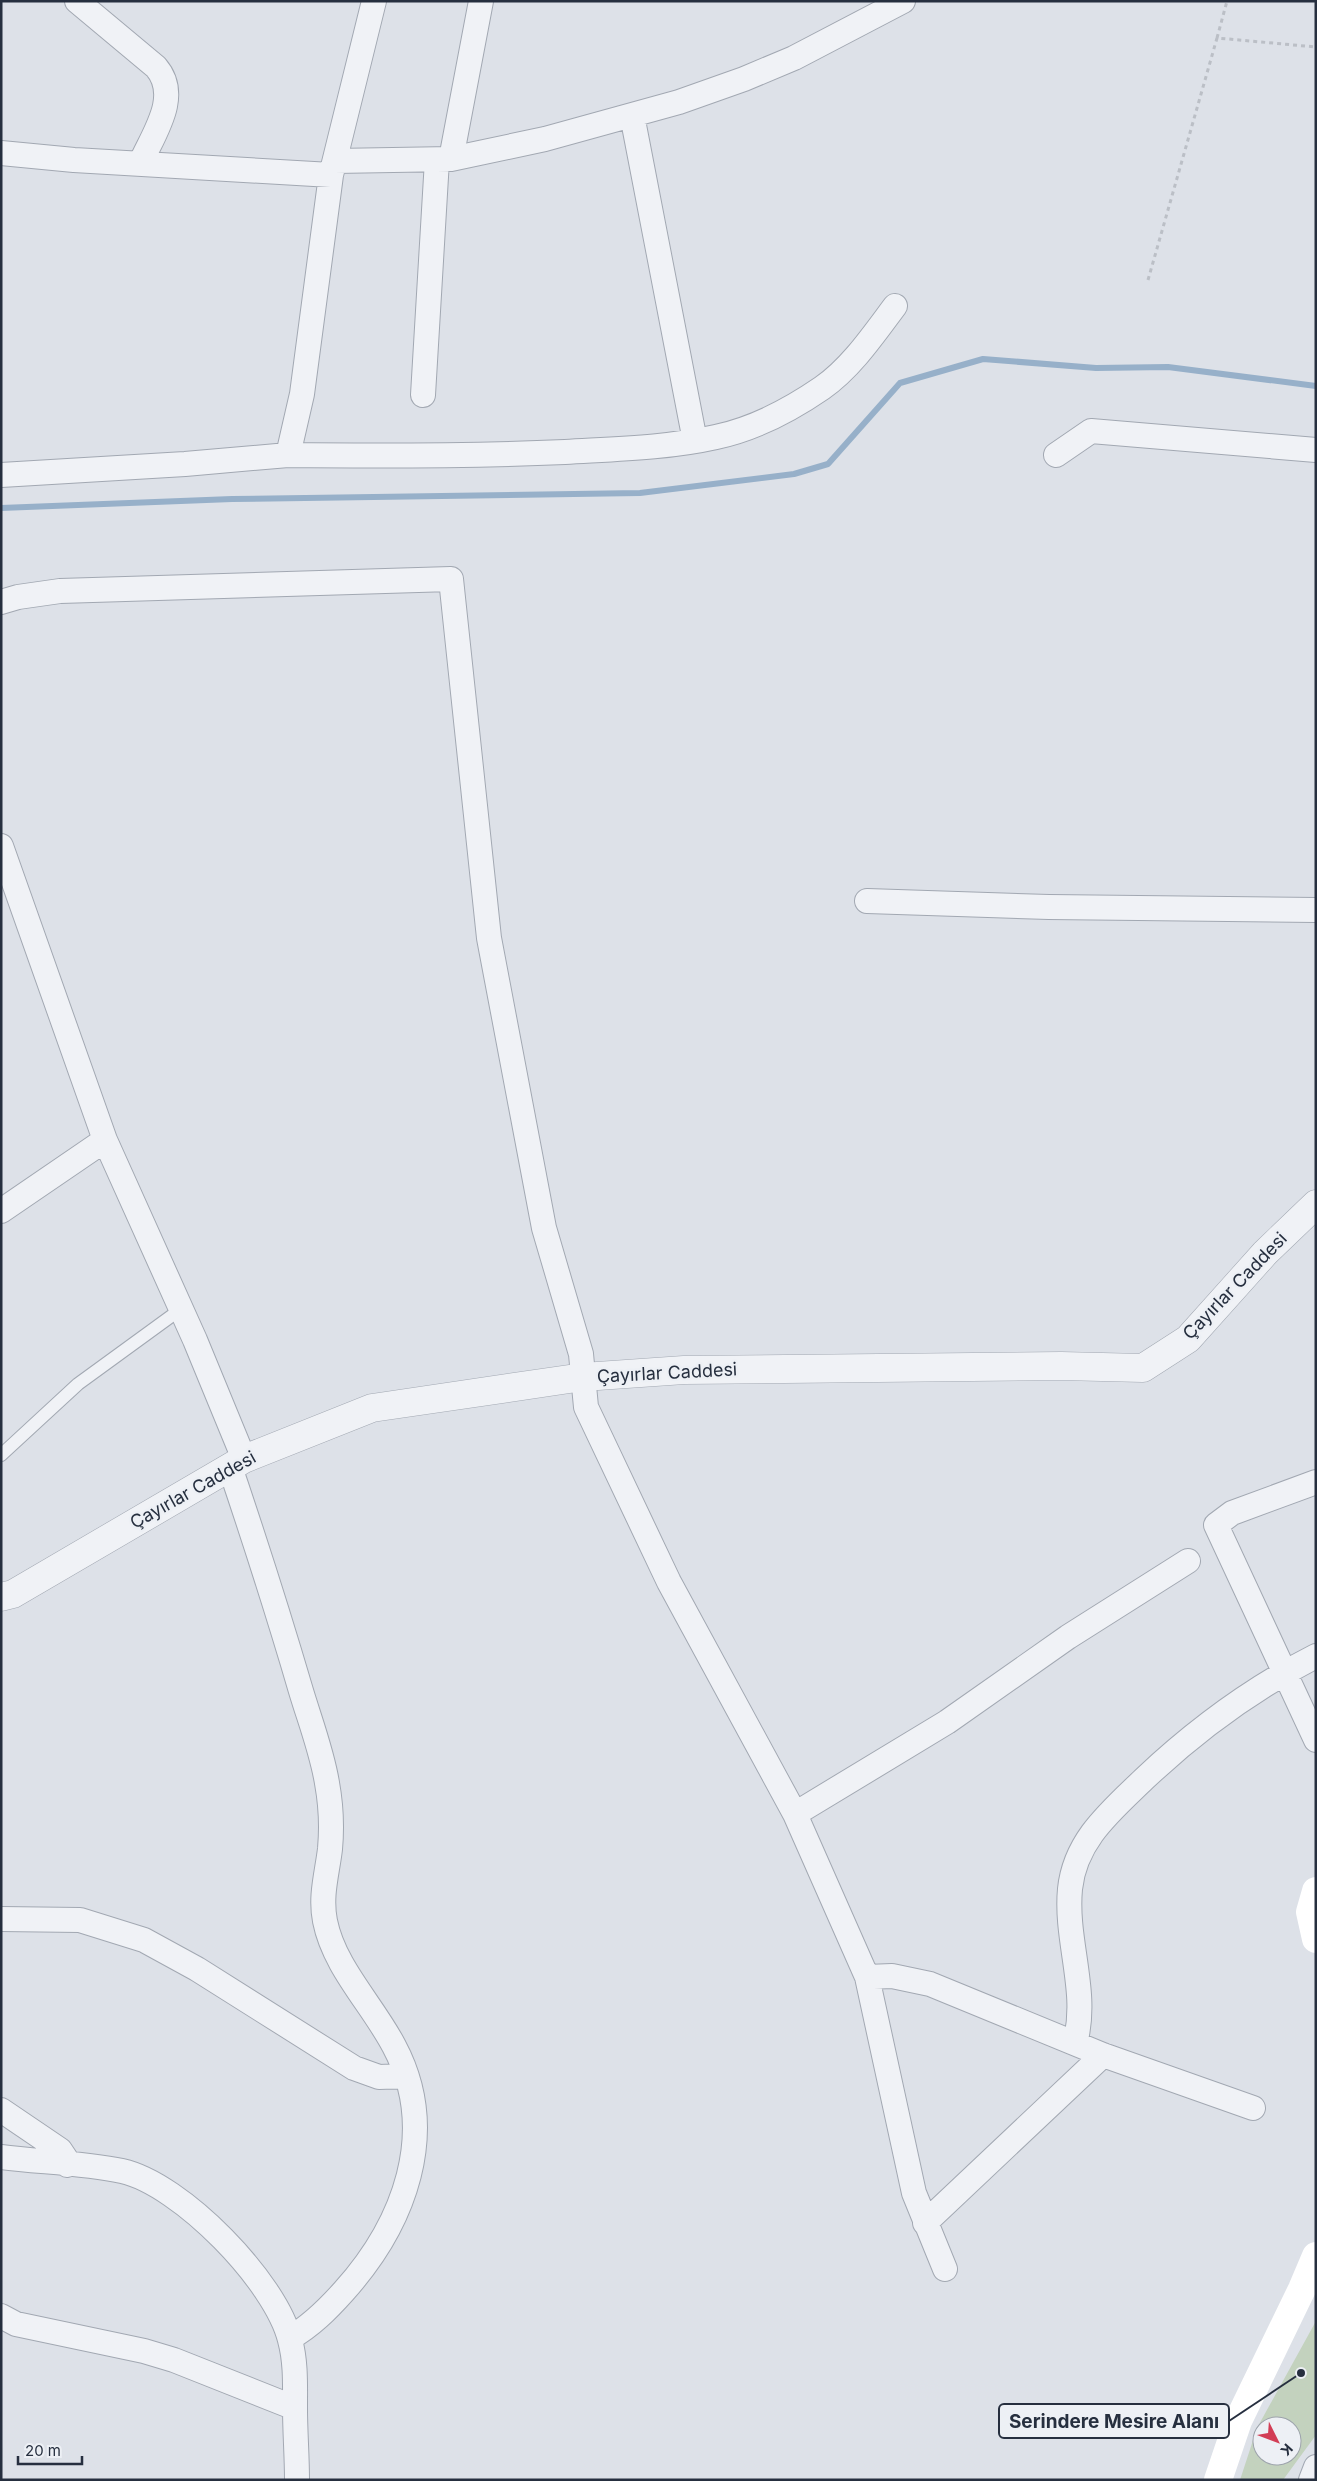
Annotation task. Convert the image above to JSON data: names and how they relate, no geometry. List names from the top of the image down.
{
  "streets": {
    "street": ["Çayırlar Caddesi"]
  },
  "places": ["Serindere Mesire Alanı"],
  "scale_bar": "20 m",
  "north": "bottom right"
}
